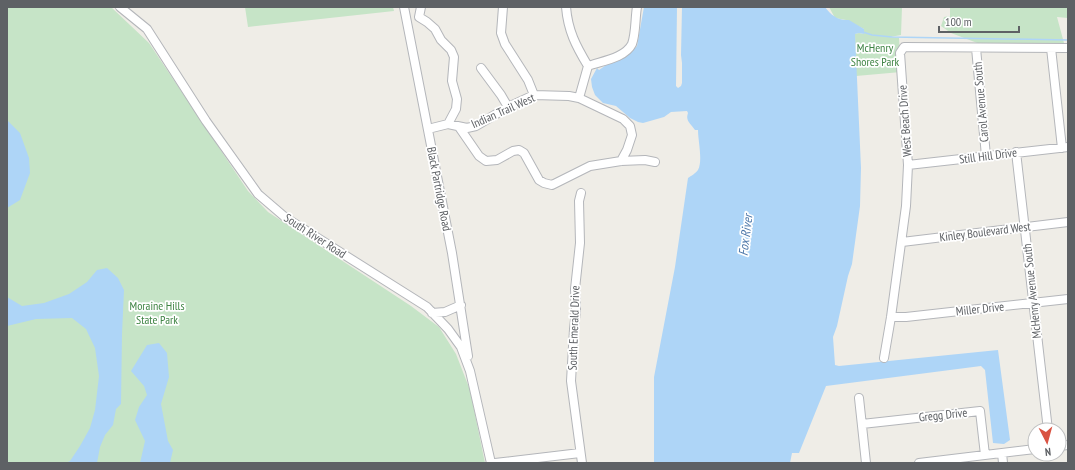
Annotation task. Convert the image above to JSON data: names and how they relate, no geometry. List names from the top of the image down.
{
  "streets": {
    "street": [
      "Carol Avenue South",
      "Indian Trail West",
      "West Beach Drive",
      "Still Hill Drive",
      "Black Partridge Road",
      "Kinley Boulevard West",
      "South River Road",
      "McHenry Avenue South",
      "Miller Drive",
      "South Emerald Drive",
      "Gregg Drive"
    ]
  },
  "crossings": [
    ["Carol Avenue South", "West Beach Drive"],
    ["Carol Avenue South", "Still Hill Drive"],
    ["Indian Trail West", "Black Partridge Road"],
    ["West Beach Drive", "Still Hill Drive"],
    ["West Beach Drive", "Kinley Boulevard West"],
    ["West Beach Drive", "Miller Drive"],
    ["Still Hill Drive", "McHenry Avenue South"],
    ["Black Partridge Road", "South River Road"],
    ["Kinley Boulevard West", "McHenry Avenue South"],
    ["McHenry Avenue South", "Miller Drive"]
  ],
  "water": ["Fox River"],
  "parks": ["McHenry Shores Park", "Moraine Hills State Park"],
  "scale_bar": "100 m",
  "north": "bottom"
}
